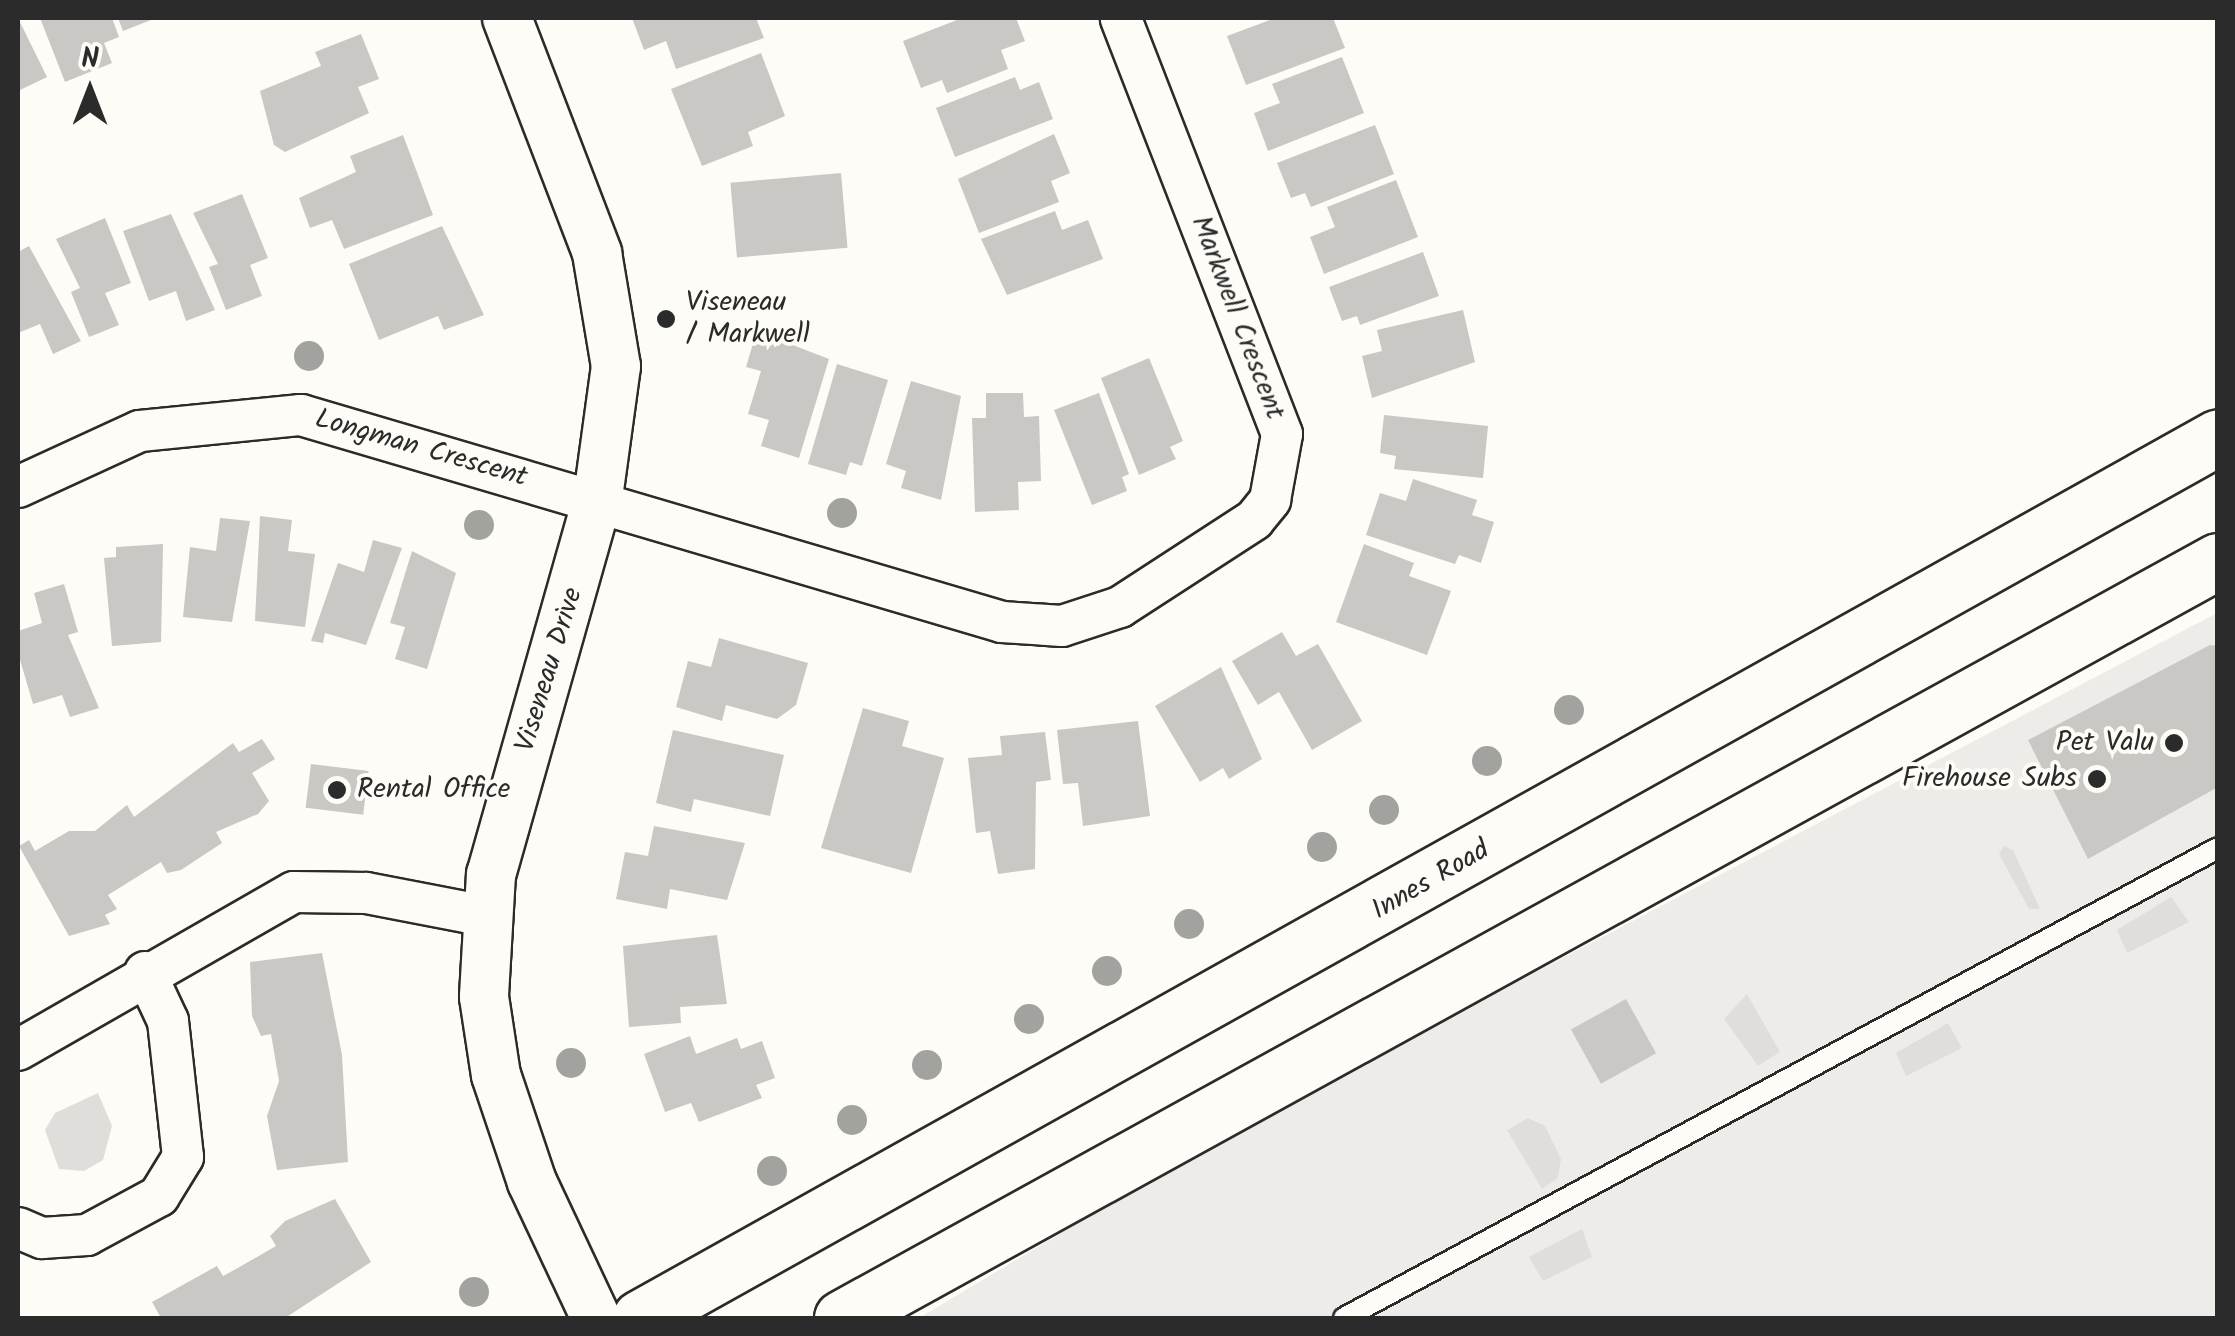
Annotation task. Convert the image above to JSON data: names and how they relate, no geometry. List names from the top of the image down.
{
  "streets": {
    "main road": ["Innes Road"],
    "street": ["Markwell Crescent", "Longman Crescent", "Viseneau Drive"]
  },
  "crossings": [
    ["Markwell Crescent", "Longman Crescent"],
    ["Markwell Crescent", "Viseneau Drive"],
    ["Longman Crescent", "Viseneau Drive"]
  ],
  "places": [
    "Viseneau / Markwell",
    "Pet Valu",
    "Firehouse Subs",
    "Rental Office"
  ],
  "north": "top"
}
